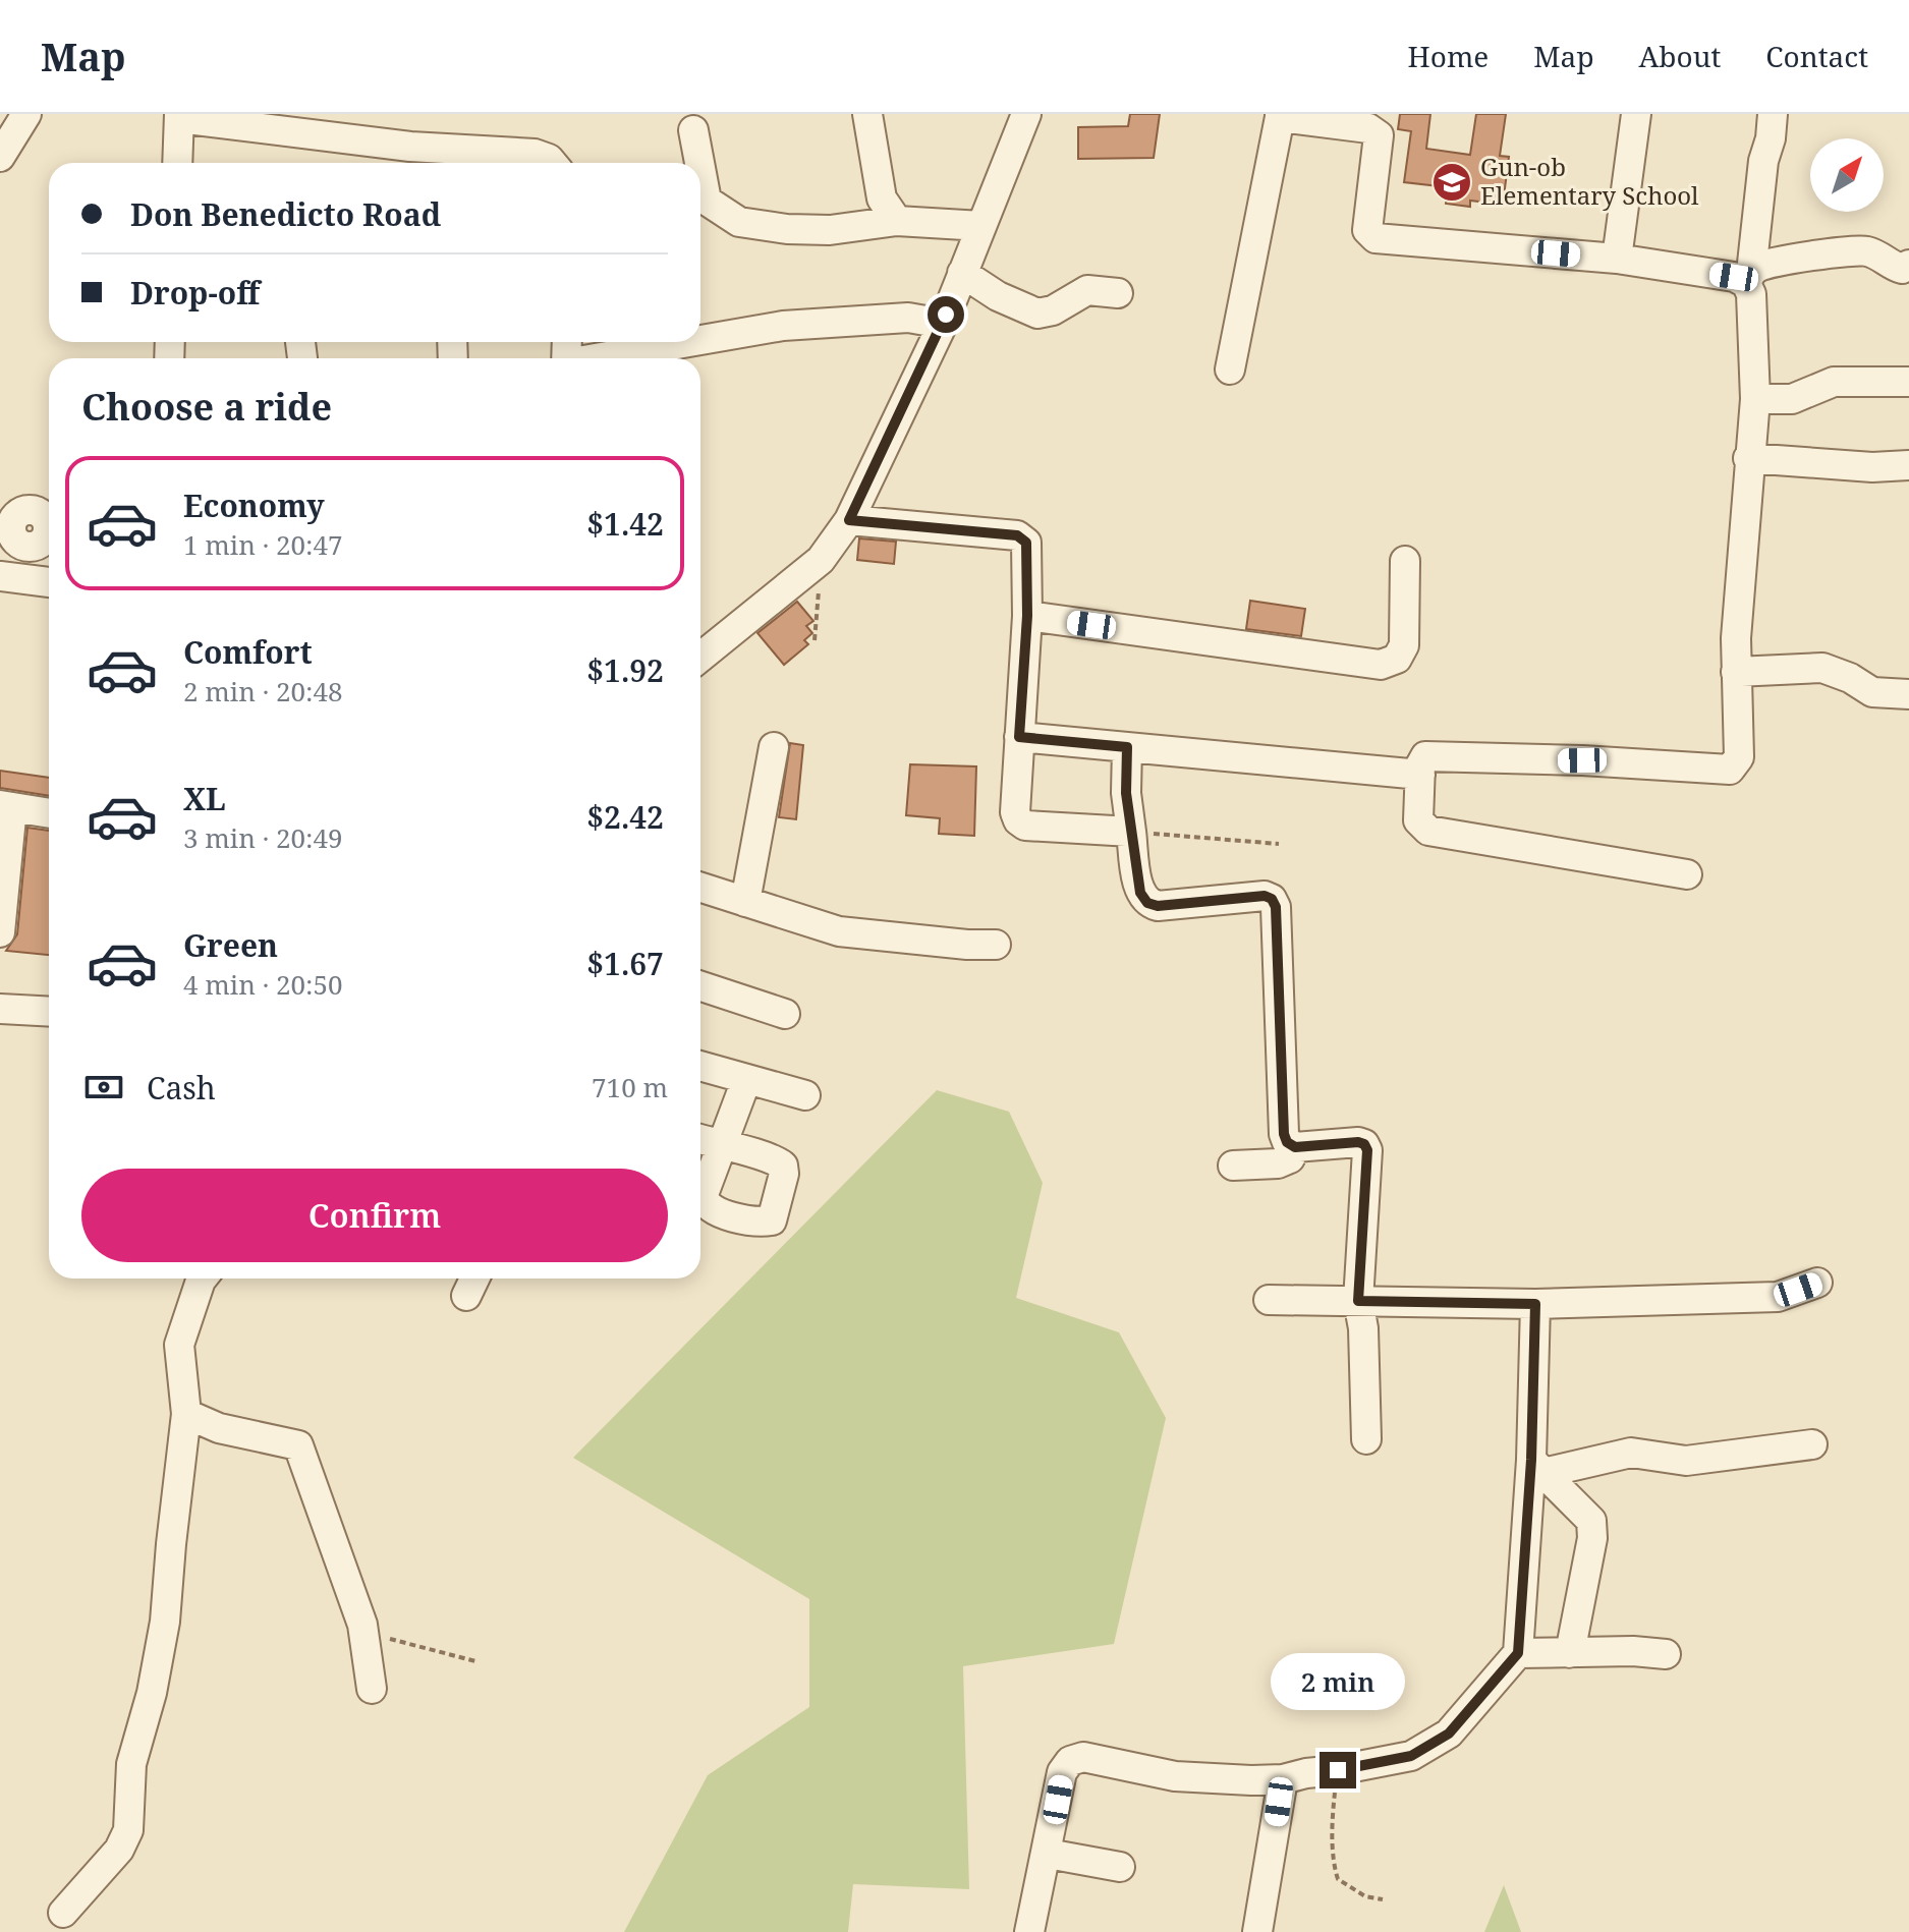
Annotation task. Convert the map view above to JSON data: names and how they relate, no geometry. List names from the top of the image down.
{
  "places": {
    "school or university": ["Gun-ob Elementary School"]
  },
  "north": "top right",
  "page": {
    "header": "Map",
    "nav": [
      "Home",
      "Map",
      "About",
      "Contact"
    ],
    "banner": ["Don Benedicto Road", "Drop-off"],
    "heading": "Choose a ride",
    "list": [
      {
        "name": "Economy",
        "note": "1 min · 20:47",
        "value": "$1.42"
      },
      {
        "name": "Comfort",
        "note": "2 min · 20:48",
        "value": "$1.92"
      },
      {
        "name": "XL",
        "note": "3 min · 20:49",
        "value": "$2.42"
      },
      {
        "name": "Green",
        "note": "4 min · 20:50",
        "value": "$1.67"
      }
    ],
    "pay": ["Cash", "710 m"],
    "buttons": "Confirm",
    "bubble": "2 min"
  }
}
